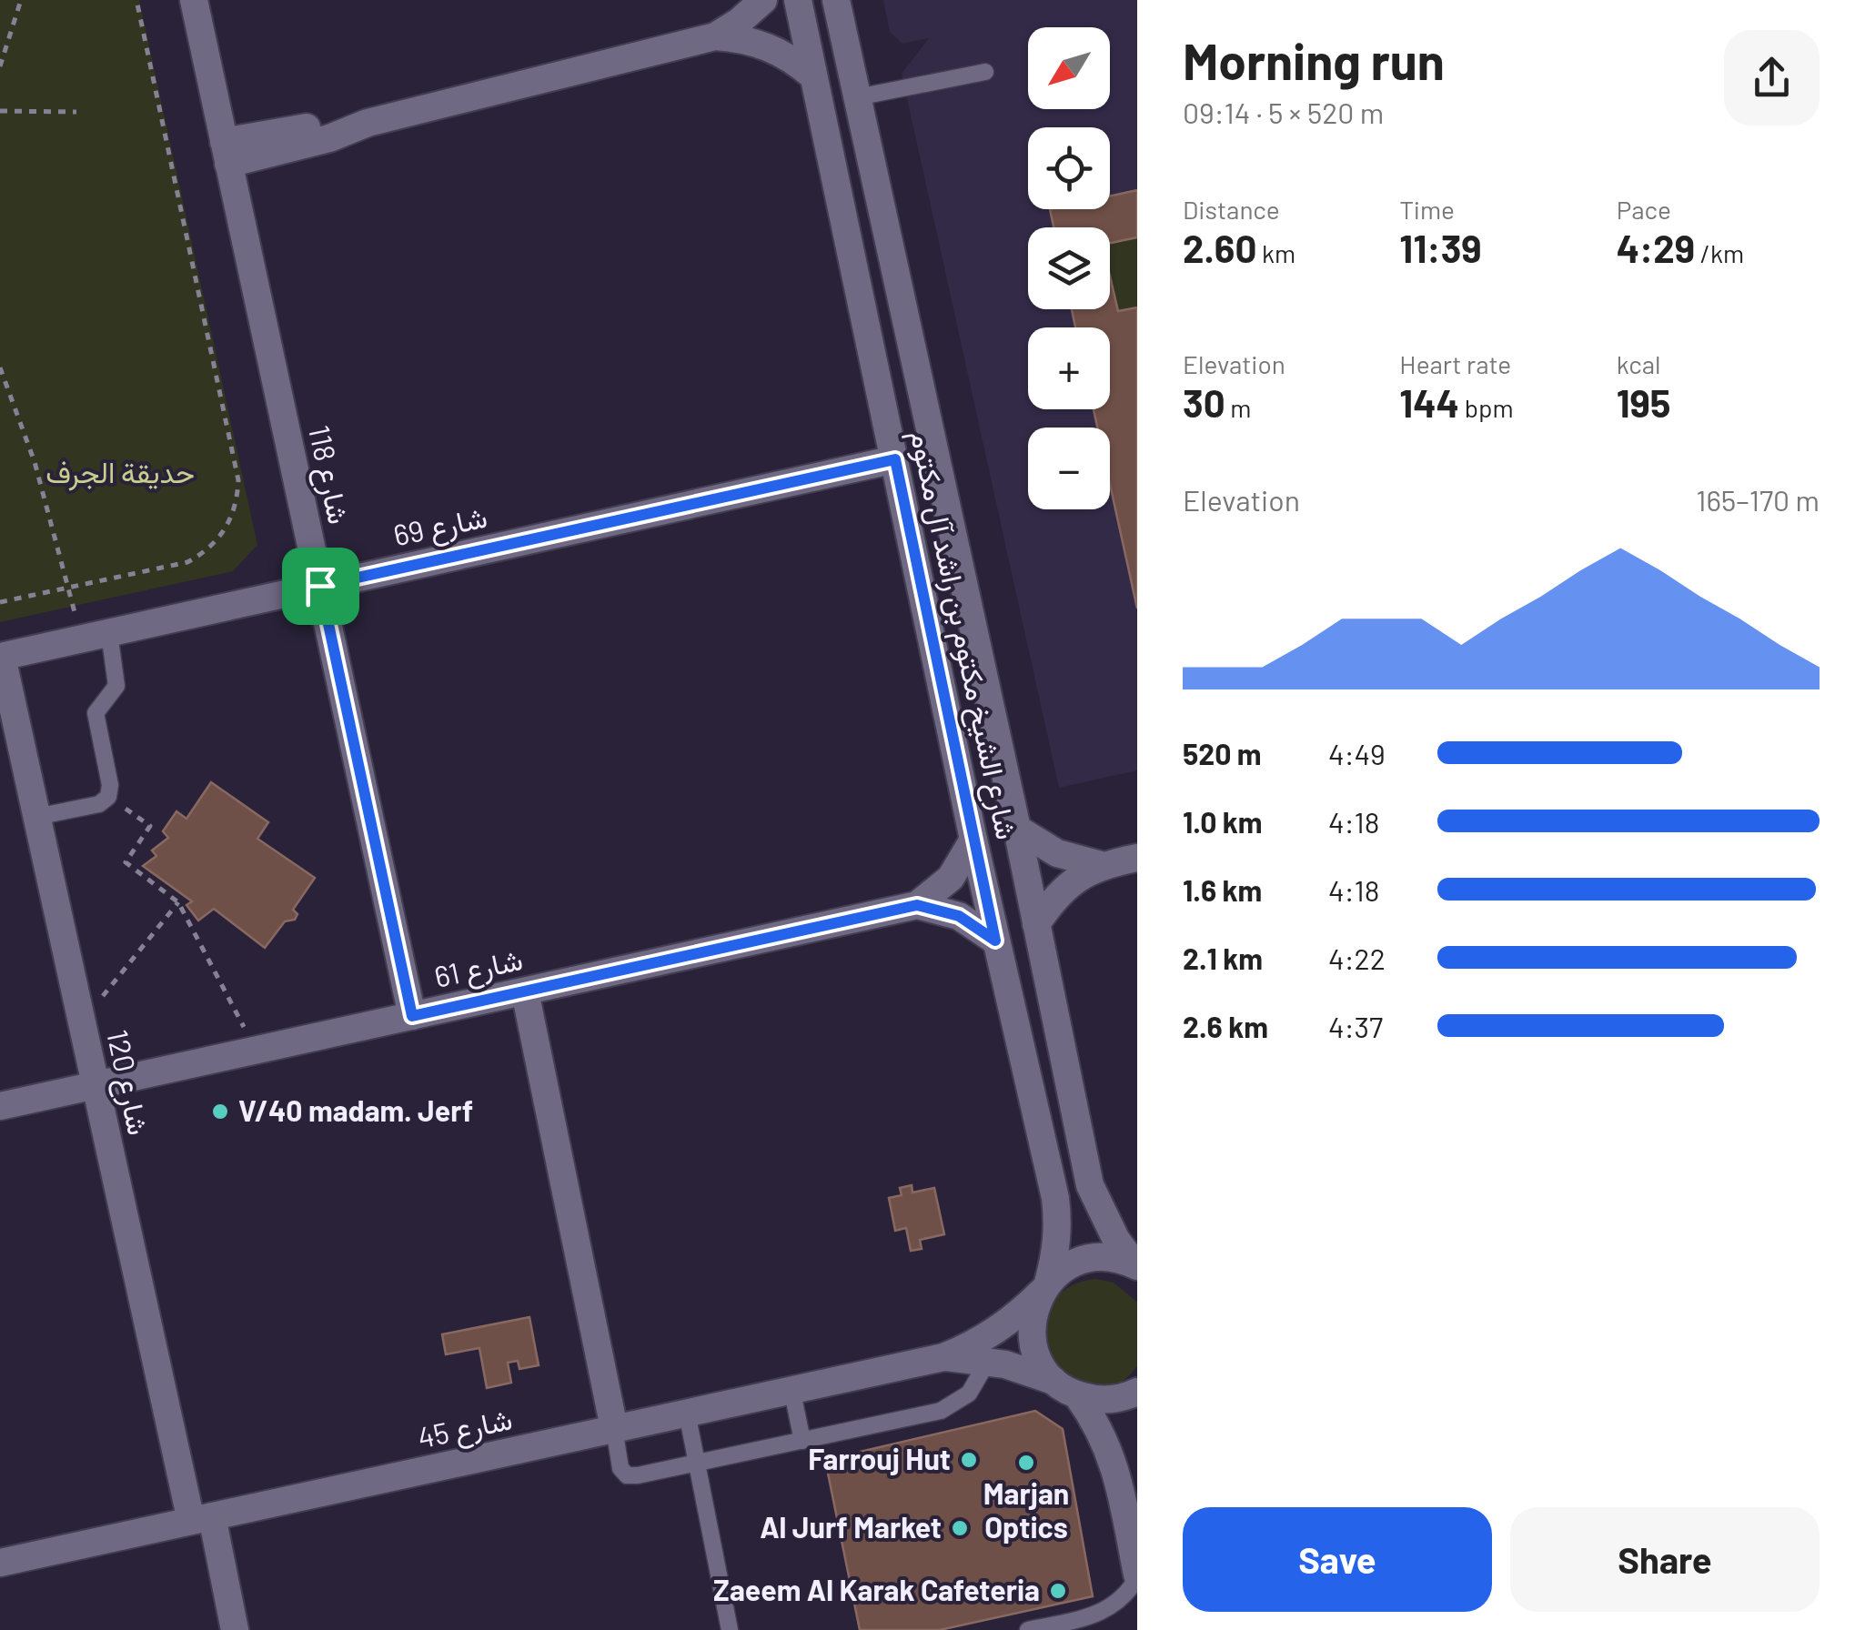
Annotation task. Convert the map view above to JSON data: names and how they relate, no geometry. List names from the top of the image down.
{
  "streets": {
    "street": [
      "شارع 118",
      "شارع 69",
      "شارع الشيخ مكتوم بن راشد آل مكتوم",
      "شارع 61",
      "شارع 120",
      "شارع 45"
    ]
  },
  "crossings": [
    ["شارع 118", "شارع 69"],
    ["شارع 118", "شارع 61"],
    ["شارع 69", "شارع الشيخ مكتوم بن راشد آل مكتوم"],
    ["شارع 69", "شارع 120"],
    ["شارع الشيخ مكتوم بن راشد آل مكتوم", "شارع 61"],
    ["شارع الشيخ مكتوم بن راشد آل مكتوم", "شارع 45"],
    ["شارع 61", "شارع 120"],
    ["شارع 120", "شارع 45"]
  ],
  "parks": ["حديقة الجرف"],
  "places": [
    "V/40 madam. Jerf",
    "Farrouj Hut",
    "Marjan Optics",
    "Al Jurf Market",
    "Zaeem Al Karak Cafeteria"
  ],
  "north": "bottom left",
  "page": {
    "heading": ["Morning run", "09:14 · 5 × 520 m"],
    "map_buttons": ["+", "−"],
    "stats": [
      ["Distance", "2.60 km"],
      ["Time", "11:39"],
      ["Pace", "4:29 /km"],
      ["Elevation", "30 m"],
      ["Heart rate", "144 bpm"],
      ["kcal", "195"]
    ],
    "chart": ["Elevation", "165–170 m"],
    "list": [
      {
        "name": "520 m",
        "note": "4:49"
      },
      {
        "name": "1.0 km",
        "note": "4:18"
      },
      {
        "name": "1.6 km",
        "note": "4:18"
      },
      {
        "name": "2.1 km",
        "note": "4:22"
      },
      {
        "name": "2.6 km",
        "note": "4:37"
      }
    ],
    "buttons": ["Save", "Share"]
  }
}
